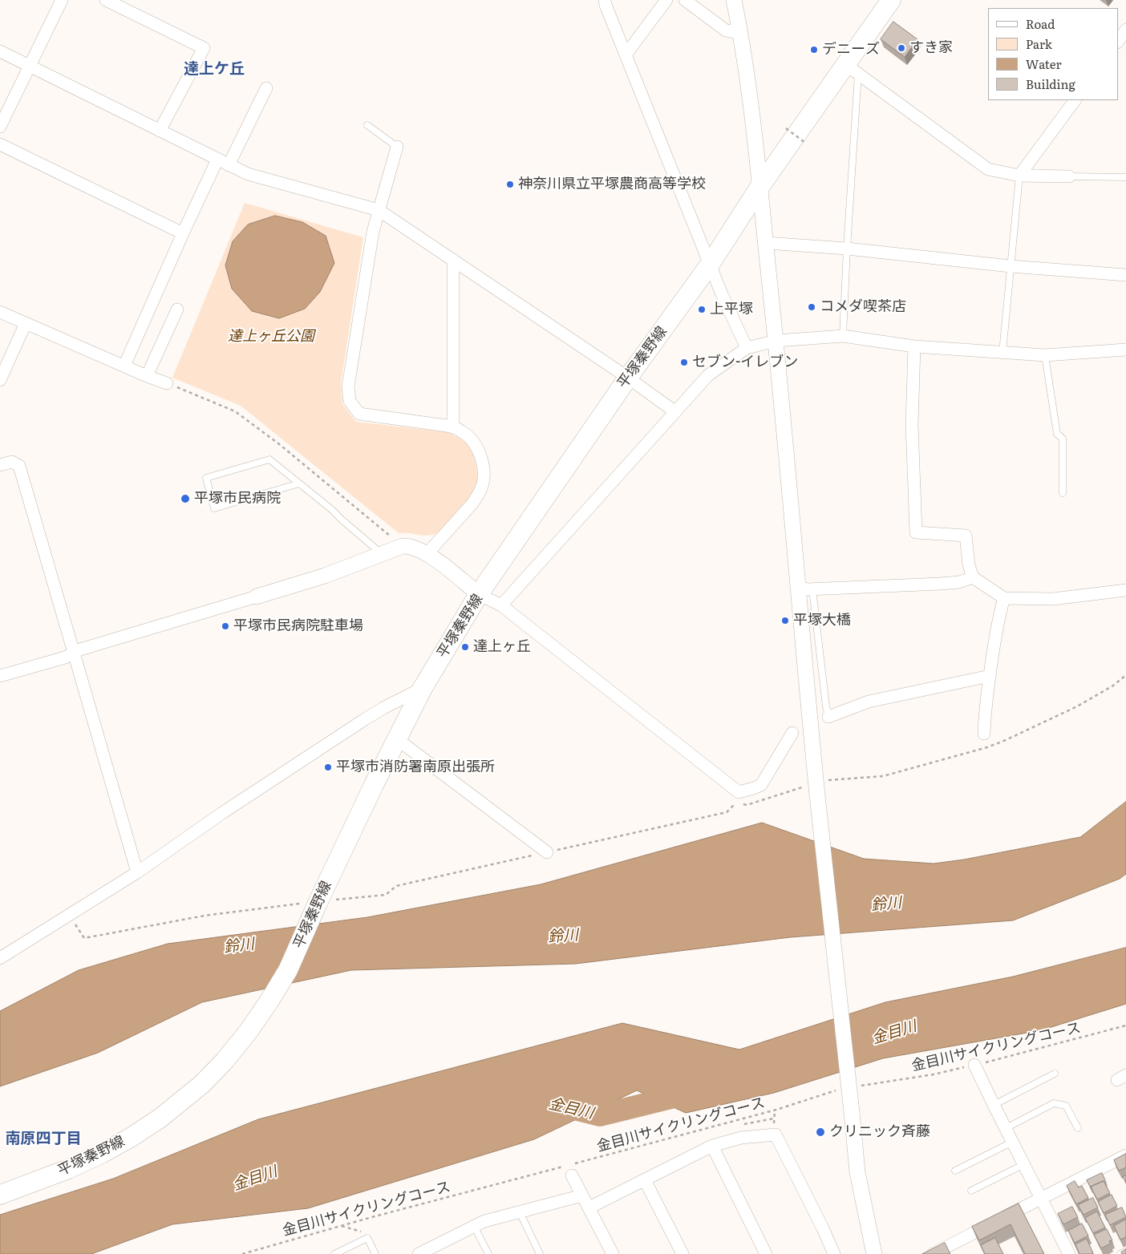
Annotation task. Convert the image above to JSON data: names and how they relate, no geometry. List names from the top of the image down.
{
  "streets": {
    "main road": ["平塚秦野線"],
    "path": ["金目川サイクリングコース"]
  },
  "districts": ["達上ケ丘", "南原四丁目"],
  "water": ["鈴川", "金目川"],
  "parks": ["達上ヶ丘公園"],
  "places": [
    "すき家",
    "デニーズ",
    "神奈川県立平塚農商高等学校",
    "コメダ喫茶店",
    "上平塚",
    "セブン-イレブン",
    "平塚市民病院",
    "平塚大橋",
    "平塚市民病院駐車場",
    "達上ヶ丘",
    "平塚市消防署南原出張所",
    "クリニック斉藤"
  ],
  "legend": [
    "Road",
    "Park",
    "Water",
    "Building"
  ]
}
